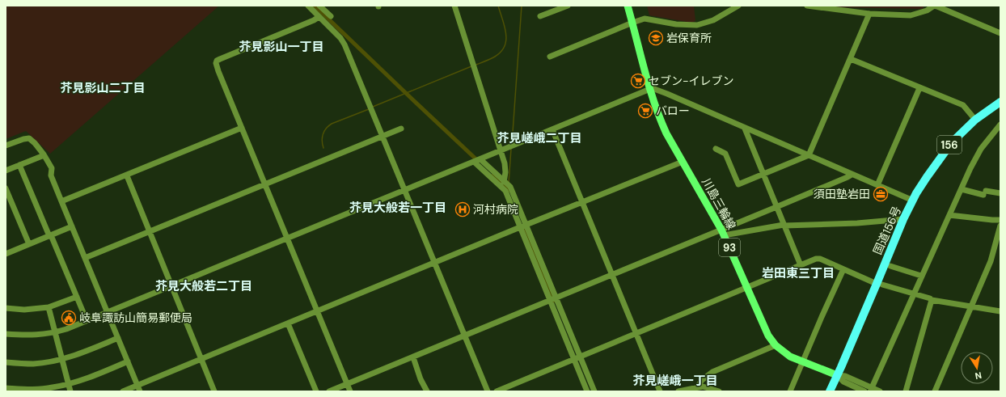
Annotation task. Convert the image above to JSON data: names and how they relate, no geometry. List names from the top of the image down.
{
  "streets": {
    "highway": ["156", "国道156号"],
    "main road": ["川島三輪線", "93"]
  },
  "crossings": [
    ["川島三輪線", "国道156号"]
  ],
  "districts": [
    "芥見影山一丁目",
    "芥見影山二丁目",
    "芥見嵯峨二丁目",
    "芥見大般若一丁目",
    "岩田東三丁目",
    "芥見大般若二丁目",
    "芥見嵯峨一丁目"
  ],
  "places": {
    "school or university": ["岩保育所"],
    "supermarket": ["セブン-イレブン", "バロー"],
    "office": ["須田塾岩田"],
    "hospital": ["河村病院"],
    "public building": ["岐阜諏訪山簡易郵便局"]
  },
  "north": "bottom"
}
